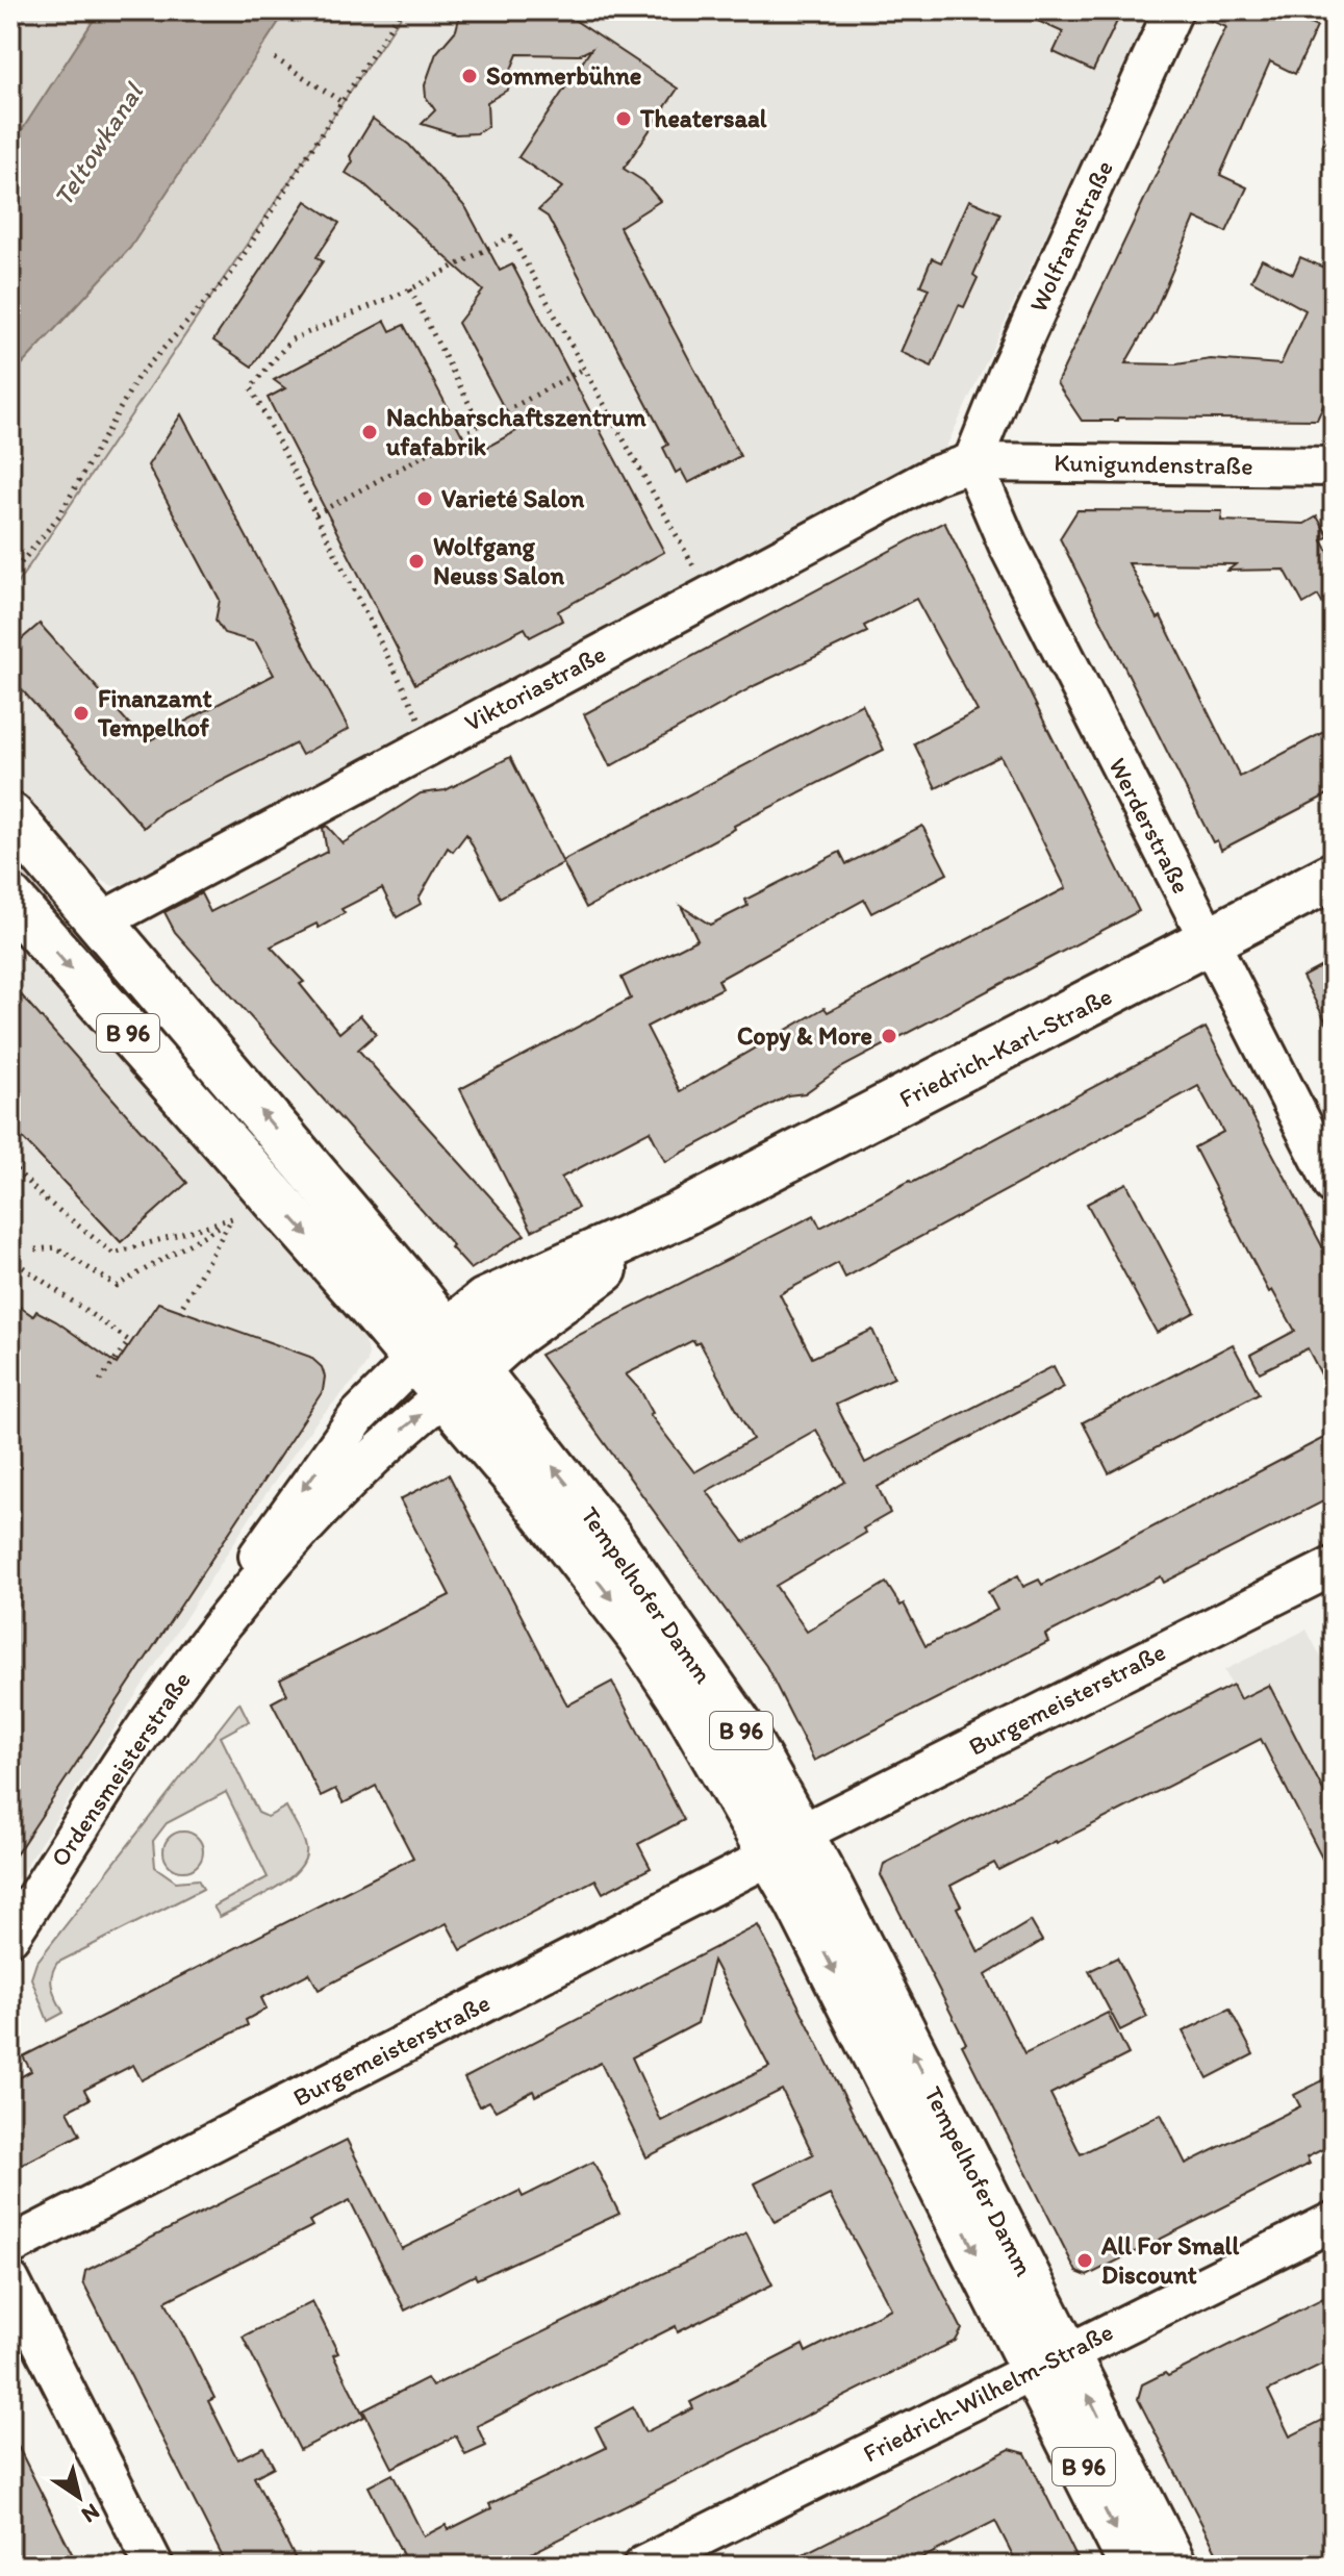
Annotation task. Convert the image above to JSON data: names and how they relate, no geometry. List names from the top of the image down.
{
  "streets": {
    "main road": ["B 96", "Friedrich-Karl-Straße", "Tempelhofer Damm"],
    "street": [
      "Wolframstraße",
      "Kunigundenstraße",
      "Viktoriastraße",
      "Werderstraße",
      "Burgemeisterstraße",
      "Ordensmeisterstraße",
      "Friedrich-Wilhelm-Straße"
    ]
  },
  "crossings": [
    ["Wolframstraße", "Kunigundenstraße"],
    ["Wolframstraße", "Viktoriastraße"],
    ["Wolframstraße", "Werderstraße"],
    ["Kunigundenstraße", "Viktoriastraße"],
    ["Kunigundenstraße", "Werderstraße"],
    ["Viktoriastraße", "Werderstraße"],
    ["Viktoriastraße", "Tempelhofer Damm"],
    ["Werderstraße", "Friedrich-Karl-Straße"],
    ["Friedrich-Karl-Straße", "Tempelhofer Damm"],
    ["Friedrich-Karl-Straße", "Ordensmeisterstraße"],
    ["Tempelhofer Damm", "Burgemeisterstraße"],
    ["Tempelhofer Damm", "Ordensmeisterstraße"],
    ["Tempelhofer Damm", "Friedrich-Wilhelm-Straße"]
  ],
  "water": ["Teltowkanal"],
  "places": [
    "Sommerbühne",
    "Theatersaal",
    "Nachbarschaftszentrum ufafabrik",
    "Varieté Salon",
    "Wolfgang Neuss Salon",
    "Finanzamt Tempelhof",
    "Copy & More",
    "All For Small Discount"
  ],
  "north": "bottom right"
}
